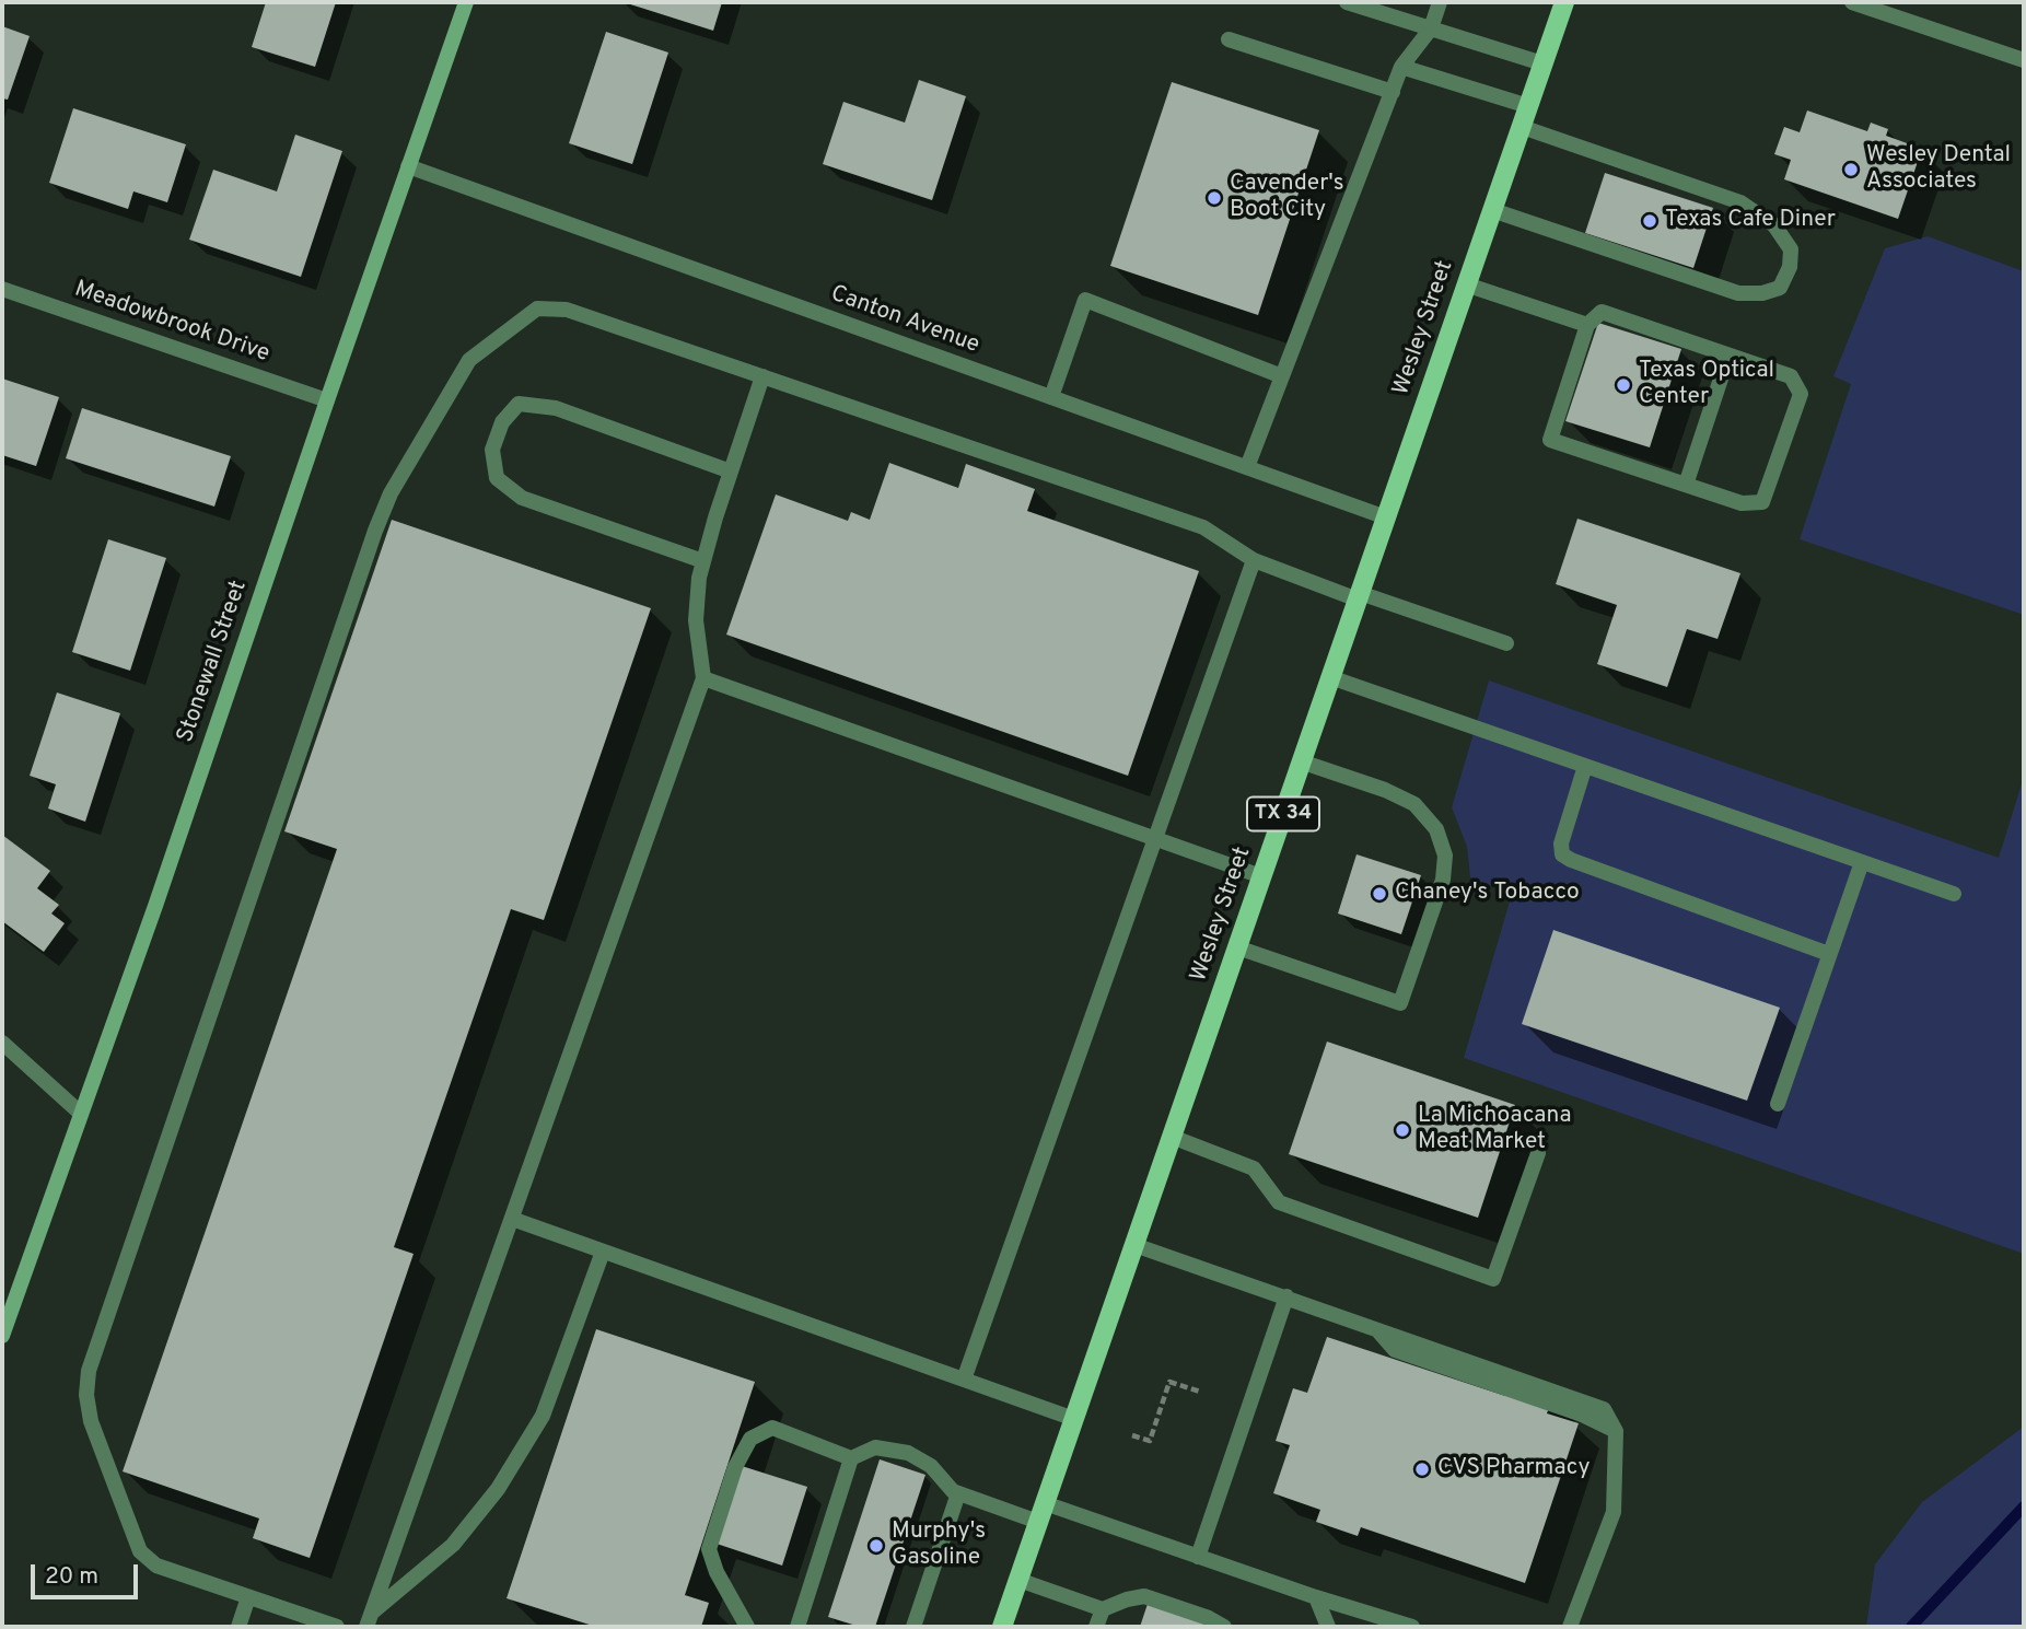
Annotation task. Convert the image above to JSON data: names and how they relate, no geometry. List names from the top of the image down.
{
  "streets": {
    "main road": ["Wesley Street", "TX 34"],
    "street": ["Canton Avenue", "Meadowbrook Drive", "Stonewall Street"]
  },
  "crossings": [
    ["Canton Avenue", "Wesley Street"],
    ["Canton Avenue", "Stonewall Street"],
    ["Meadowbrook Drive", "Stonewall Street"]
  ],
  "places": [
    "Wesley Dental Associates",
    "Cavender's Boot City",
    "Texas Cafe Diner",
    "Texas Optical Center",
    "Chaney's Tobacco",
    "La Michoacana Meat Market",
    "CVS Pharmacy",
    "Murphy's Gasoline"
  ],
  "scale_bar": "20 m"
}
